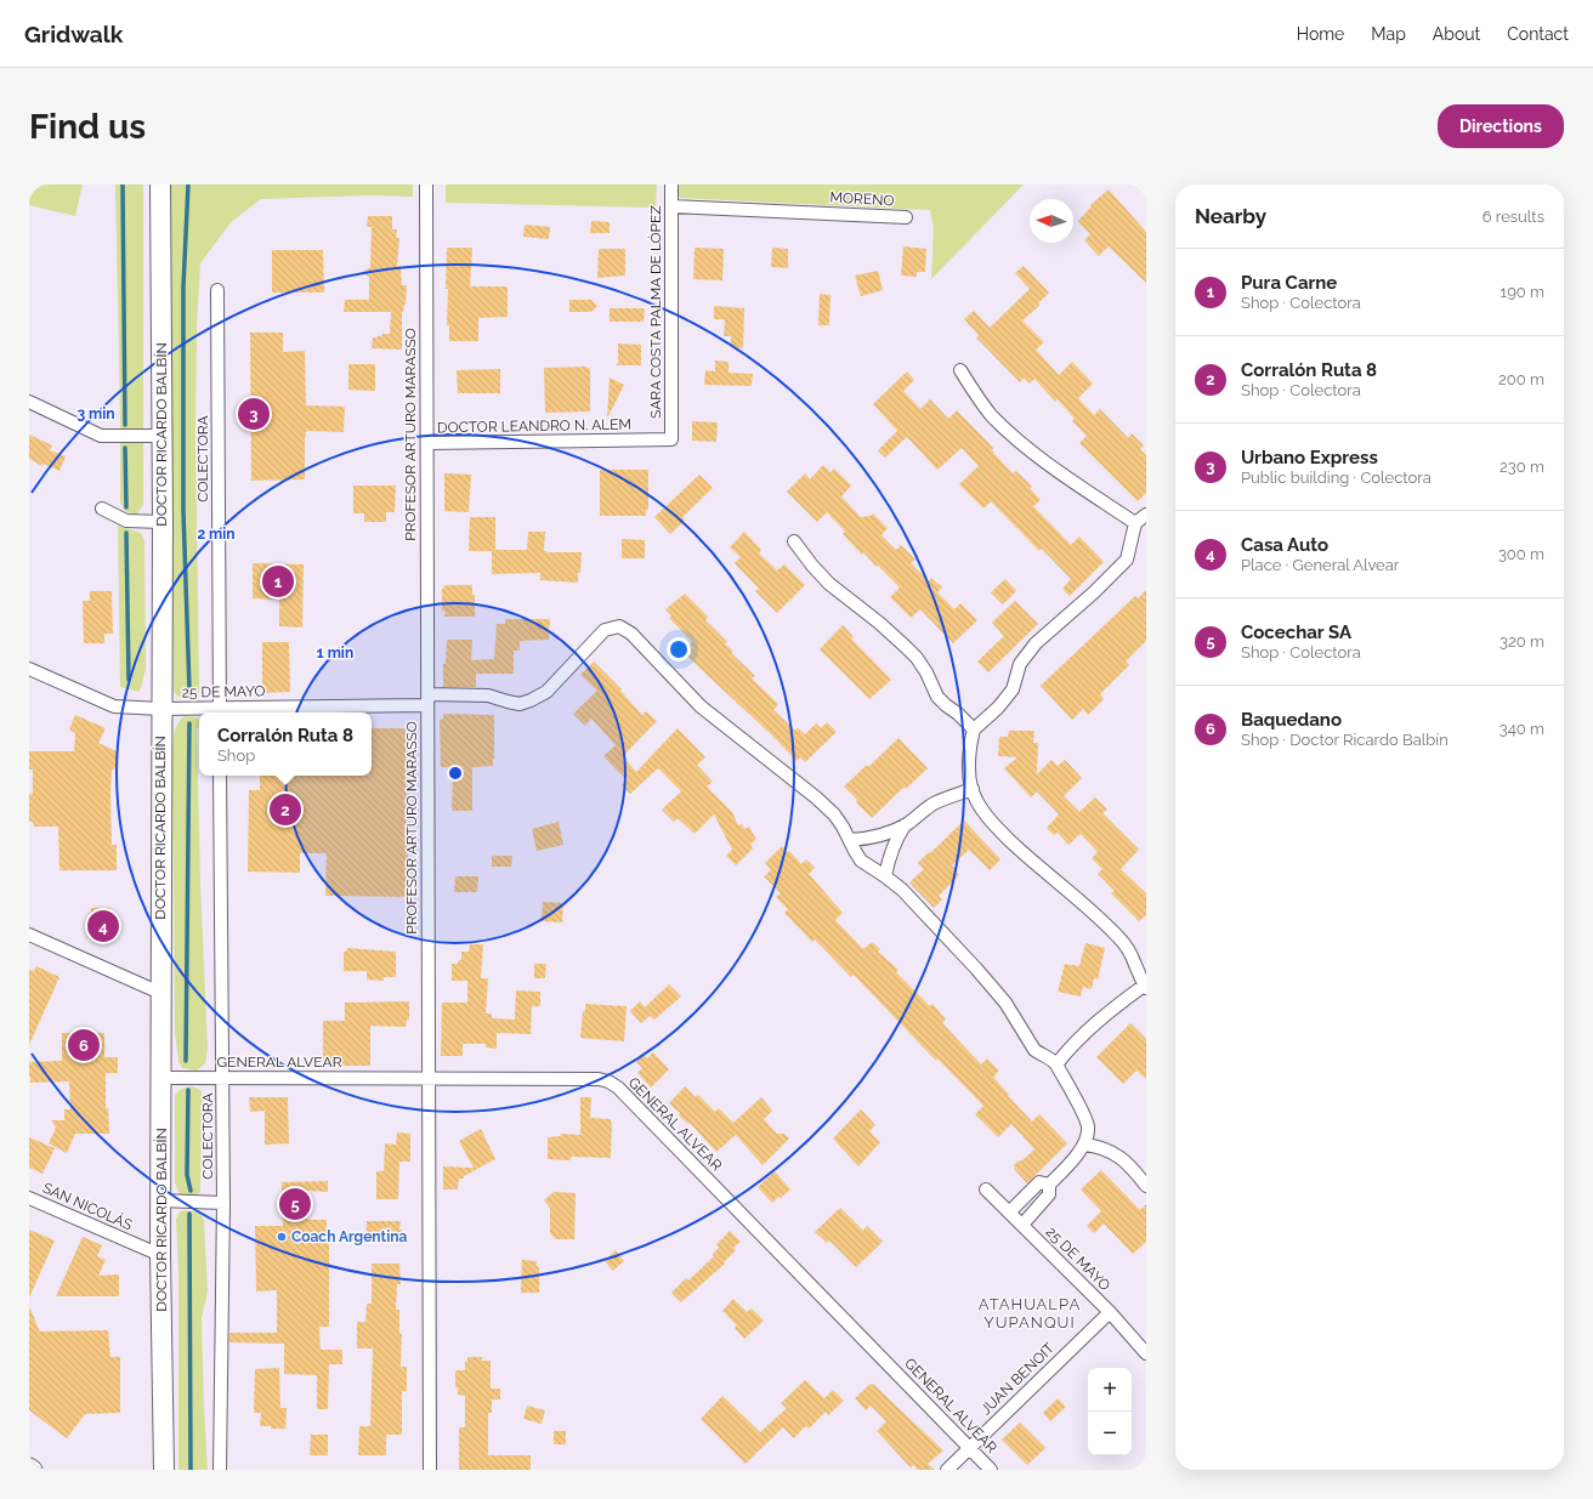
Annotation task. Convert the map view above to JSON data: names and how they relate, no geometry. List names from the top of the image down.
{
  "streets": {
    "main road": ["DOCTOR RICARDO BALBÍN"],
    "street": [
      "MORENO",
      "SARA COSTA PALMA DE LÓPEZ",
      "DOCTOR LEANDRO N. ALEM",
      "PROFESOR ARTURO MARASSO",
      "COLECTORA",
      "25 DE MAYO",
      "GENERAL ALVEAR",
      "SAN NICOLÁS",
      "JUAN BENOIT"
    ]
  },
  "crossings": [
    ["MORENO", "SARA COSTA PALMA DE LÓPEZ"],
    ["SARA COSTA PALMA DE LÓPEZ", "DOCTOR LEANDRO N. ALEM"],
    ["DOCTOR LEANDRO N. ALEM", "PROFESOR ARTURO MARASSO"],
    ["DOCTOR RICARDO BALBÍN", "25 DE MAYO"],
    ["DOCTOR RICARDO BALBÍN", "GENERAL ALVEAR"],
    ["DOCTOR RICARDO BALBÍN", "SAN NICOLÁS"],
    ["PROFESOR ARTURO MARASSO", "25 DE MAYO"],
    ["PROFESOR ARTURO MARASSO", "GENERAL ALVEAR"],
    ["COLECTORA", "25 DE MAYO"],
    ["COLECTORA", "GENERAL ALVEAR"],
    ["25 DE MAYO", "JUAN BENOIT"],
    ["GENERAL ALVEAR", "JUAN BENOIT"]
  ],
  "districts": ["ATAHUALPA YUPANQUI"],
  "places": ["Coach Argentina"],
  "north": "left",
  "page": {
    "header": "Gridwalk",
    "nav": [
      "Home",
      "Map",
      "About",
      "Contact"
    ],
    "buttons": "Directions",
    "title": "Find us",
    "heading": ["Nearby", "6 results"],
    "list": [
      {
        "mark": "1",
        "name": "Pura Carne",
        "note": "Shop · Colectora",
        "value": "190 m"
      },
      {
        "mark": "2",
        "name": "Corralón Ruta 8",
        "note": "Shop · Colectora",
        "value": "200 m"
      },
      {
        "mark": "3",
        "name": "Urbano Express",
        "note": "Public building · Colectora",
        "value": "230 m"
      },
      {
        "mark": "4",
        "name": "Casa Auto",
        "note": "Place · General Alvear",
        "value": "300 m"
      },
      {
        "mark": "5",
        "name": "Cocechar SA",
        "note": "Shop · Colectora",
        "value": "320 m"
      },
      {
        "mark": "6",
        "name": "Baquedano",
        "note": "Shop · Doctor Ricardo Balbín",
        "value": "340 m"
      }
    ],
    "pins": [
      "3",
      "1",
      "2",
      "4",
      "6",
      "5"
    ],
    "popup": ["Corralón Ruta 8", "Shop"],
    "map_buttons": ["+", "−"]
  },
  "rings": ["3 min", "2 min", "1 min"]
}
